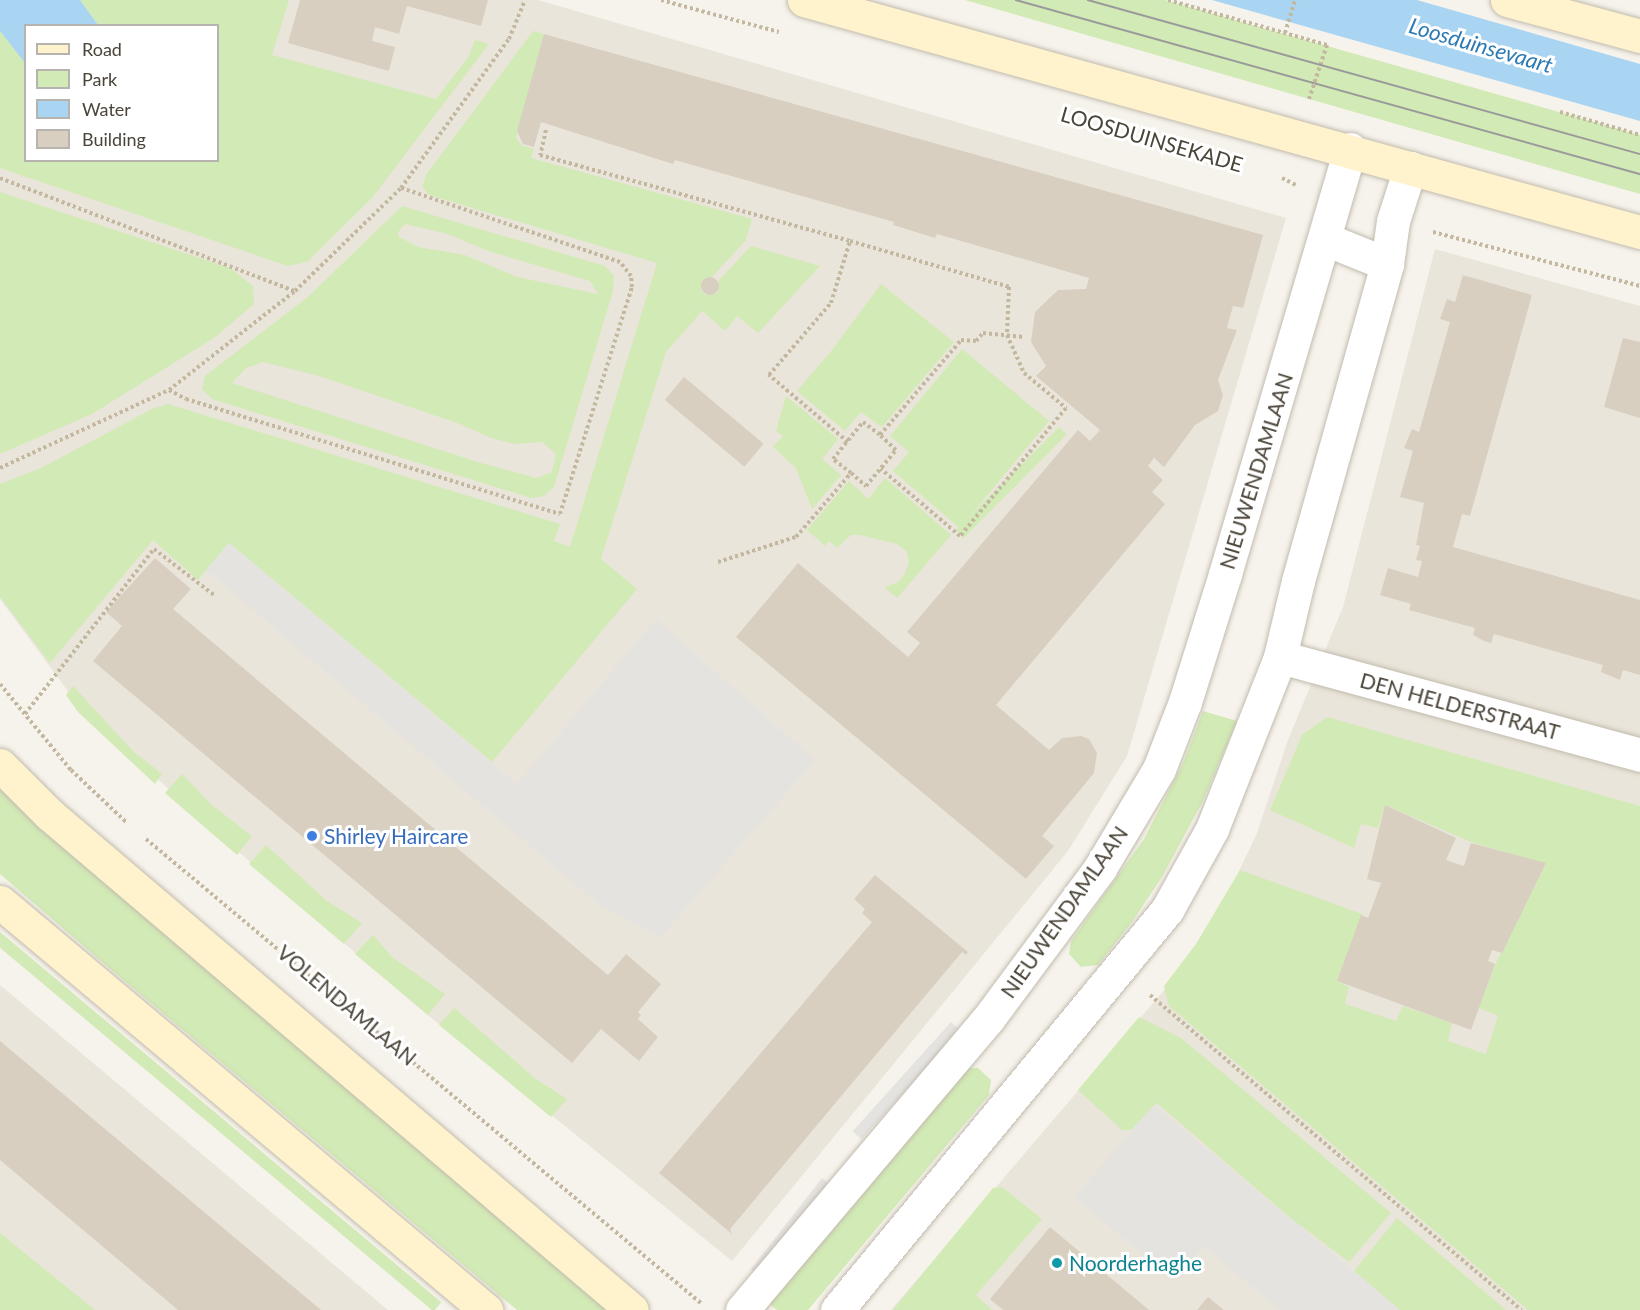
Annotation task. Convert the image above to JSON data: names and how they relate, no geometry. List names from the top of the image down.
{
  "streets": {
    "street": ["LOOSDUINSEKADE", "NIEUWENDAMLAAN", "DEN HELDERSTRAAT"],
    "path": ["VOLENDAMLAAN"]
  },
  "crossings": [
    ["LOOSDUINSEKADE", "NIEUWENDAMLAAN"]
  ],
  "water": ["Loosduinsevaart"],
  "places": ["Shirley Haircare", "Noorderhaghe"],
  "legend": [
    "Road",
    "Park",
    "Water",
    "Building"
  ]
}
